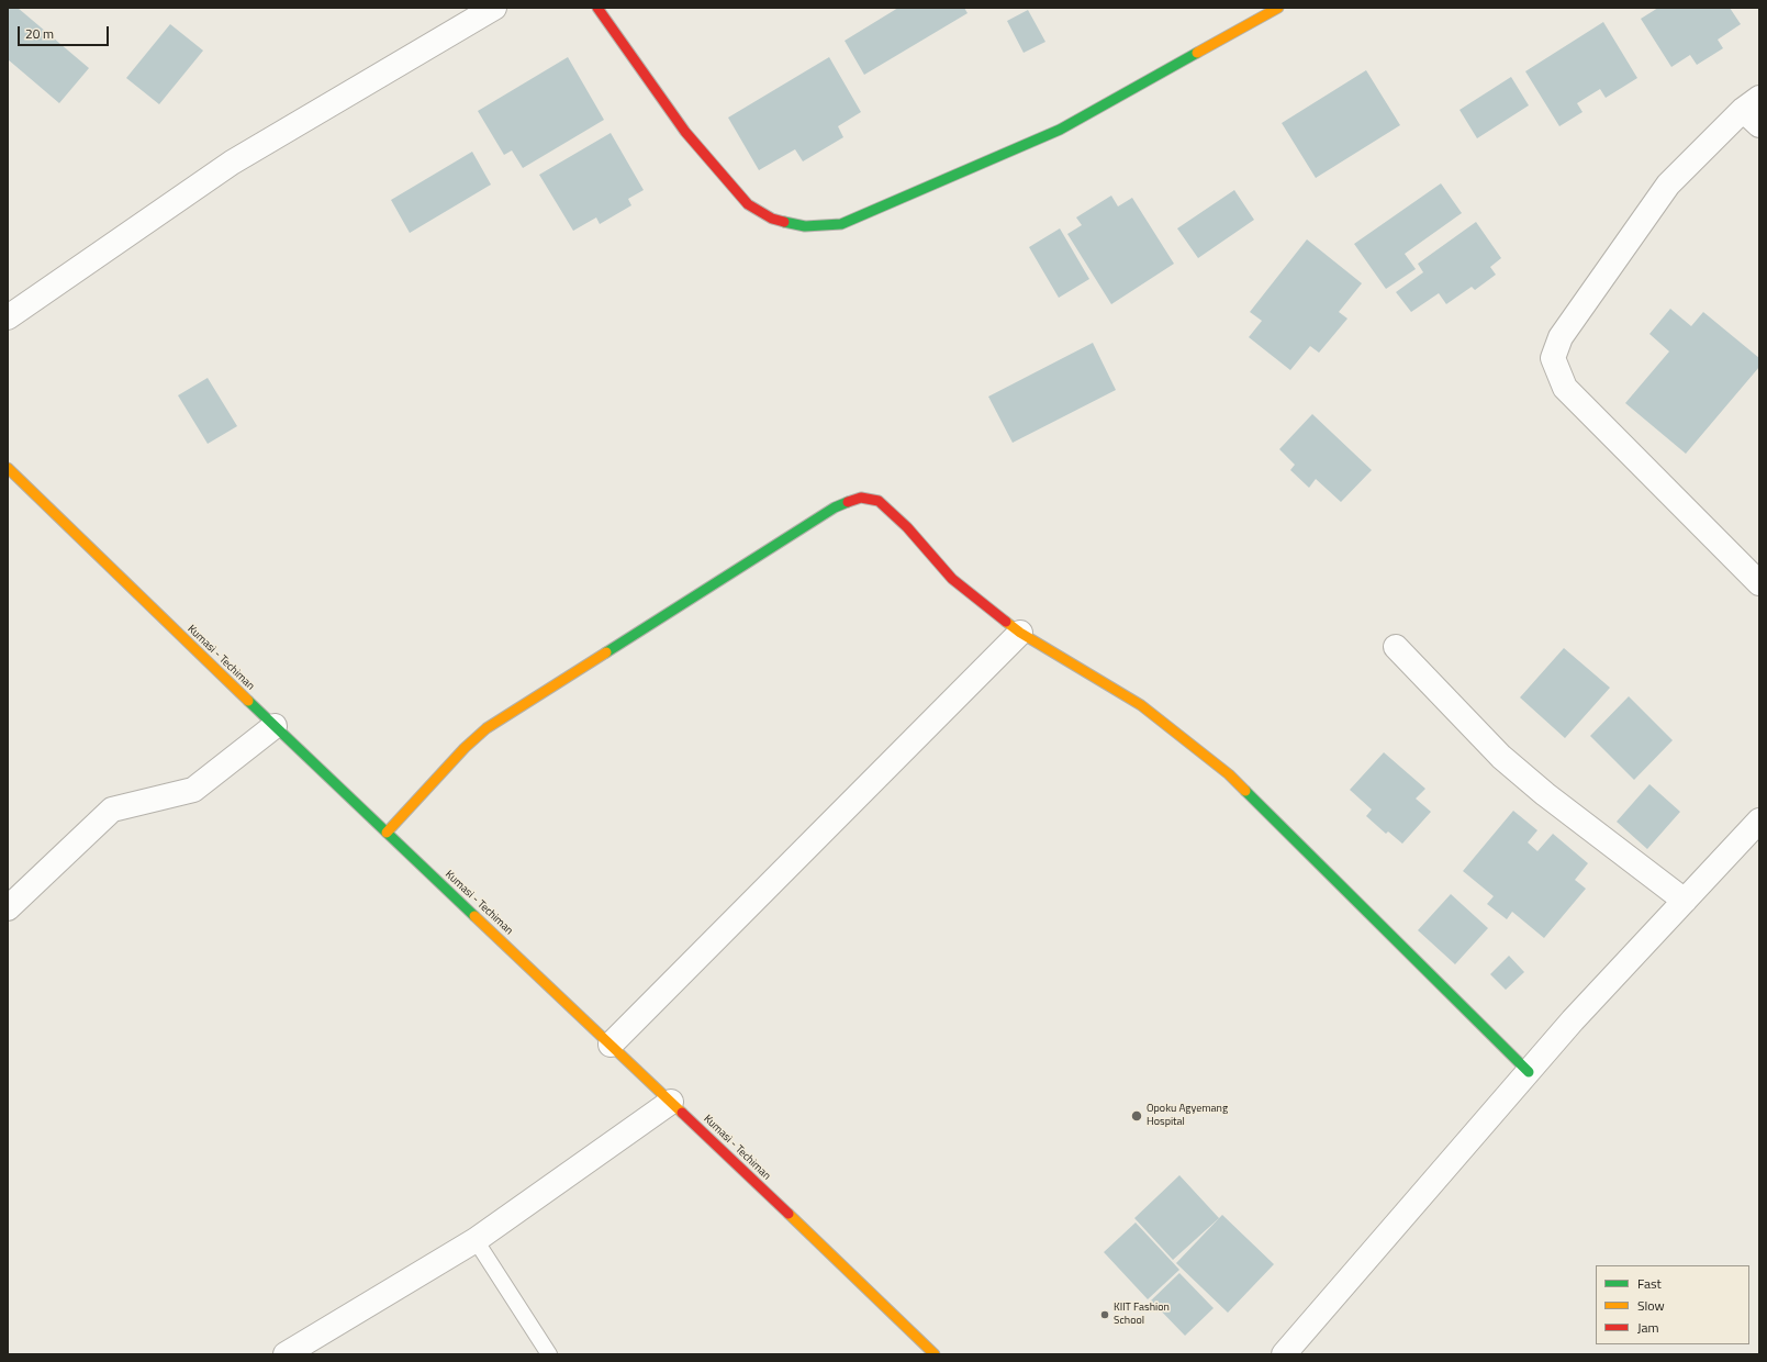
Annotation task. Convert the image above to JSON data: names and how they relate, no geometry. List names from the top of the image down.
{
  "streets": {
    "main road": ["Kumasi - Techiman"]
  },
  "places": ["Opoku Agyemang Hospital", "KIIT Fashion School"],
  "legend": ["Fast", "Slow", "Jam"],
  "scale_bar": "20 m"
}
